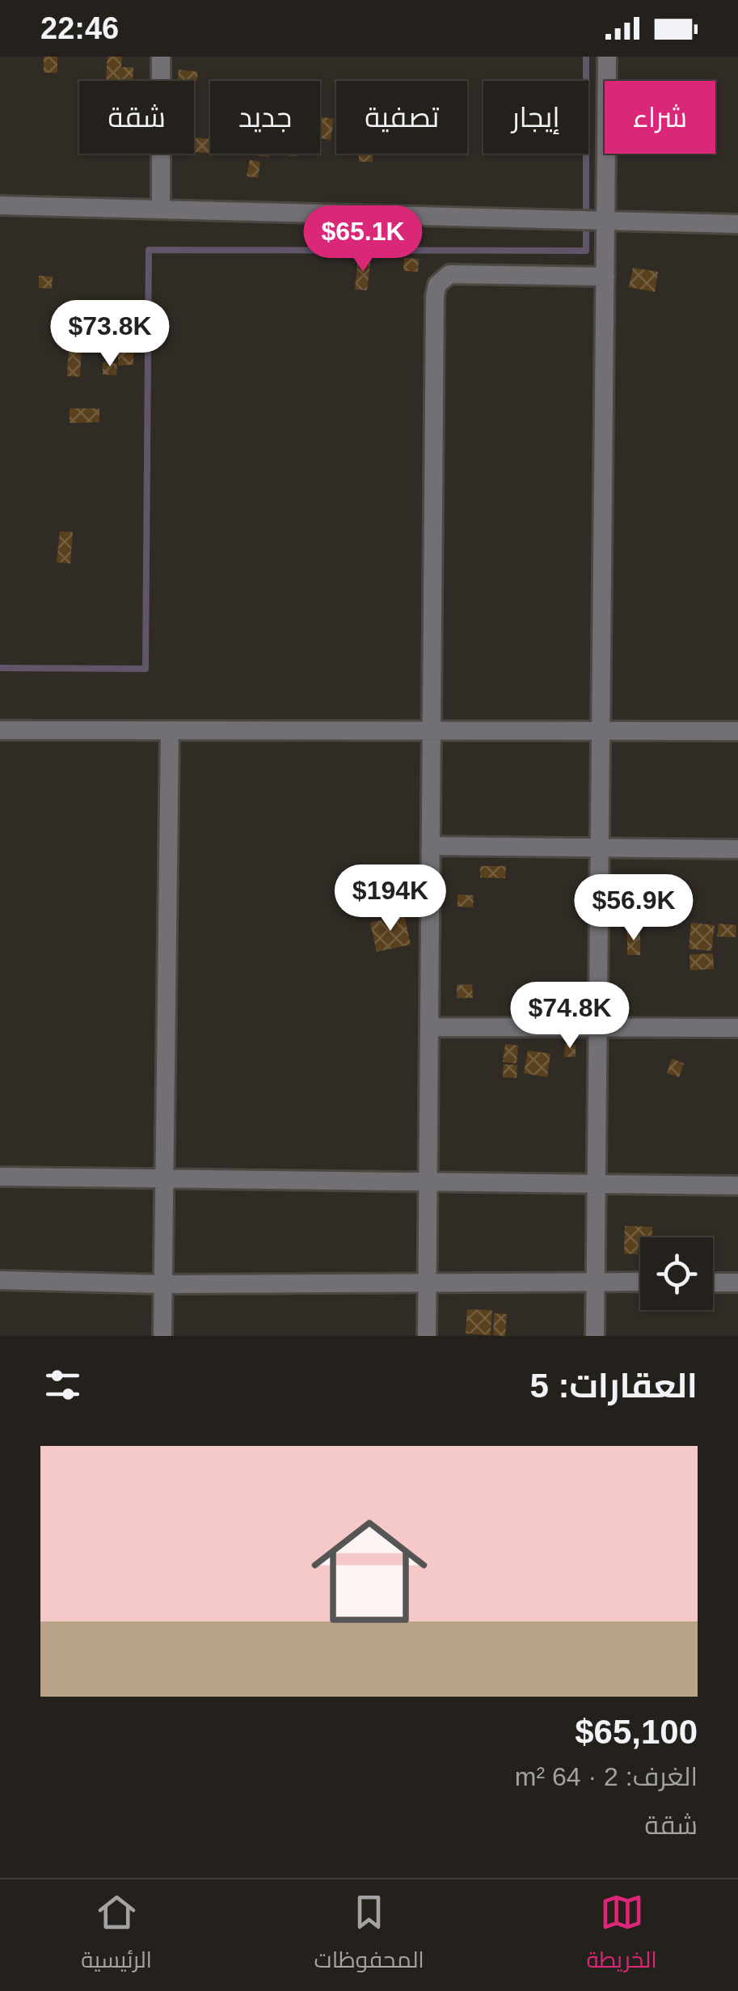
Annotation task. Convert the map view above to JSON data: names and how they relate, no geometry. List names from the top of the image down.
{
  "page": {
    "status": "22:46",
    "chip": [
      "شراء",
      "إيجار",
      "تصفية",
      "جديد",
      "شقة"
    ],
    "price": [
      "$65.1K",
      "$73.8K",
      "$194K",
      "$56.9K",
      "$74.8K"
    ],
    "heading": "العقارات: 5",
    "list": [
      {
        "name": "$65,100",
        "note": "الغرف: 2 · 64 m² · شقة"
      }
    ],
    "tabs": ["الخريطة", "المحفوظات", "الرئيسية"]
  }
}
